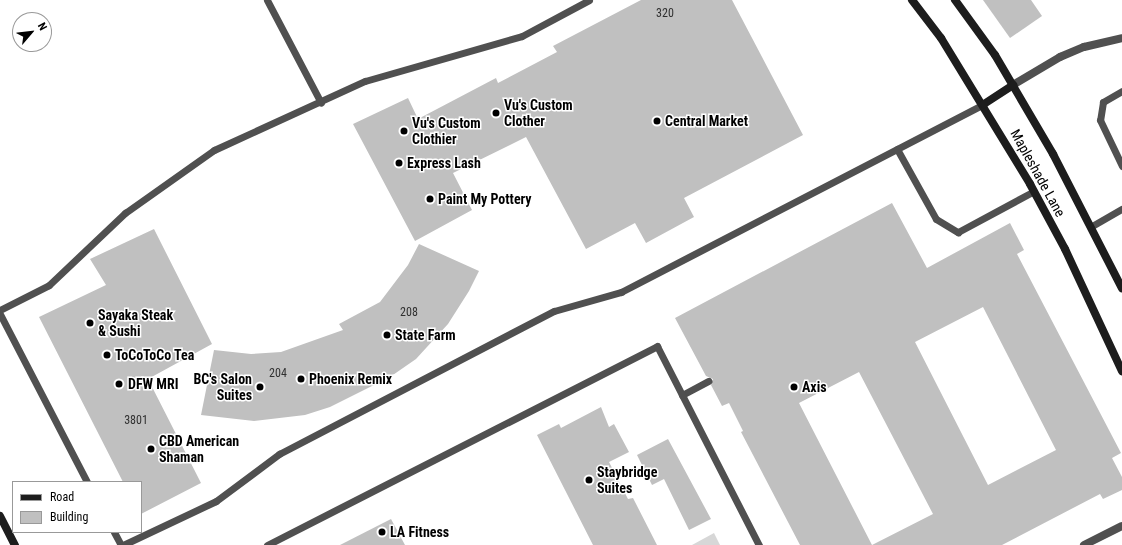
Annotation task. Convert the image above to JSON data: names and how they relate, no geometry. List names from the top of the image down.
{
  "streets": {
    "main road": ["Mapleshade Lane"]
  },
  "places": [
    "Vu's Custom Clother",
    "Central Market",
    "Vu's Custom Clothier",
    "Express Lash",
    "Paint My Pottery",
    "Sayaka Steak & Sushi",
    "State Farm",
    "ToCoToCo Tea",
    "Phoenix Remix",
    "DFW MRI",
    "BC's Salon Suites",
    "Axis",
    "CBD American Shaman",
    "Staybridge Suites",
    "LA Fitness"
  ],
  "house_numbers": [
    "320",
    "208",
    "204",
    "3801"
  ],
  "legend": ["Road", "Building"],
  "north": "top right"
}
